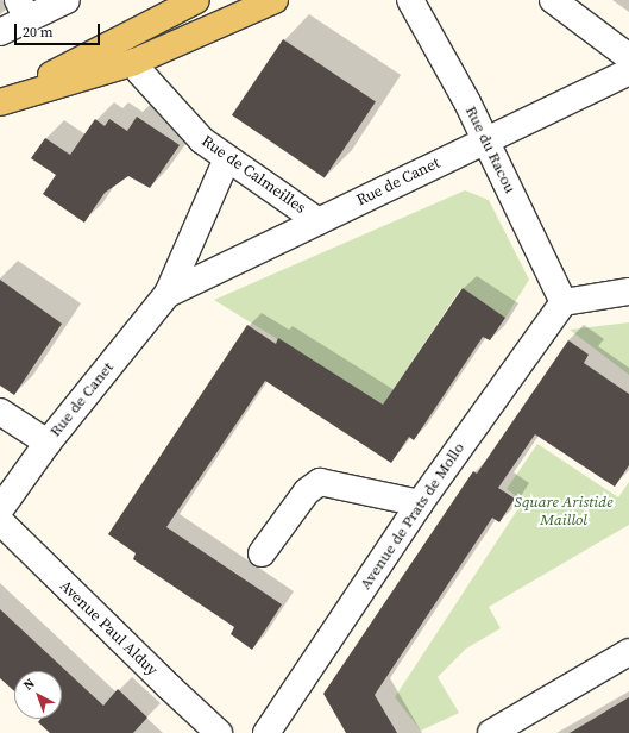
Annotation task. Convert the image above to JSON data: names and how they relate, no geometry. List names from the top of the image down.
{
  "streets": {
    "street": [
      "Rue du Racou",
      "Rue de Calmeilles",
      "Rue de Canet",
      "Avenue de Prats de Mollo",
      "Avenue Paul Alduy"
    ]
  },
  "crossings": [
    ["Rue du Racou", "Rue de Canet"],
    ["Rue du Racou", "Avenue de Prats de Mollo"],
    ["Rue de Calmeilles", "Rue de Canet"]
  ],
  "parks": ["Square Aristide Maillol"],
  "scale_bar": "20 m",
  "north": "top left"
}
